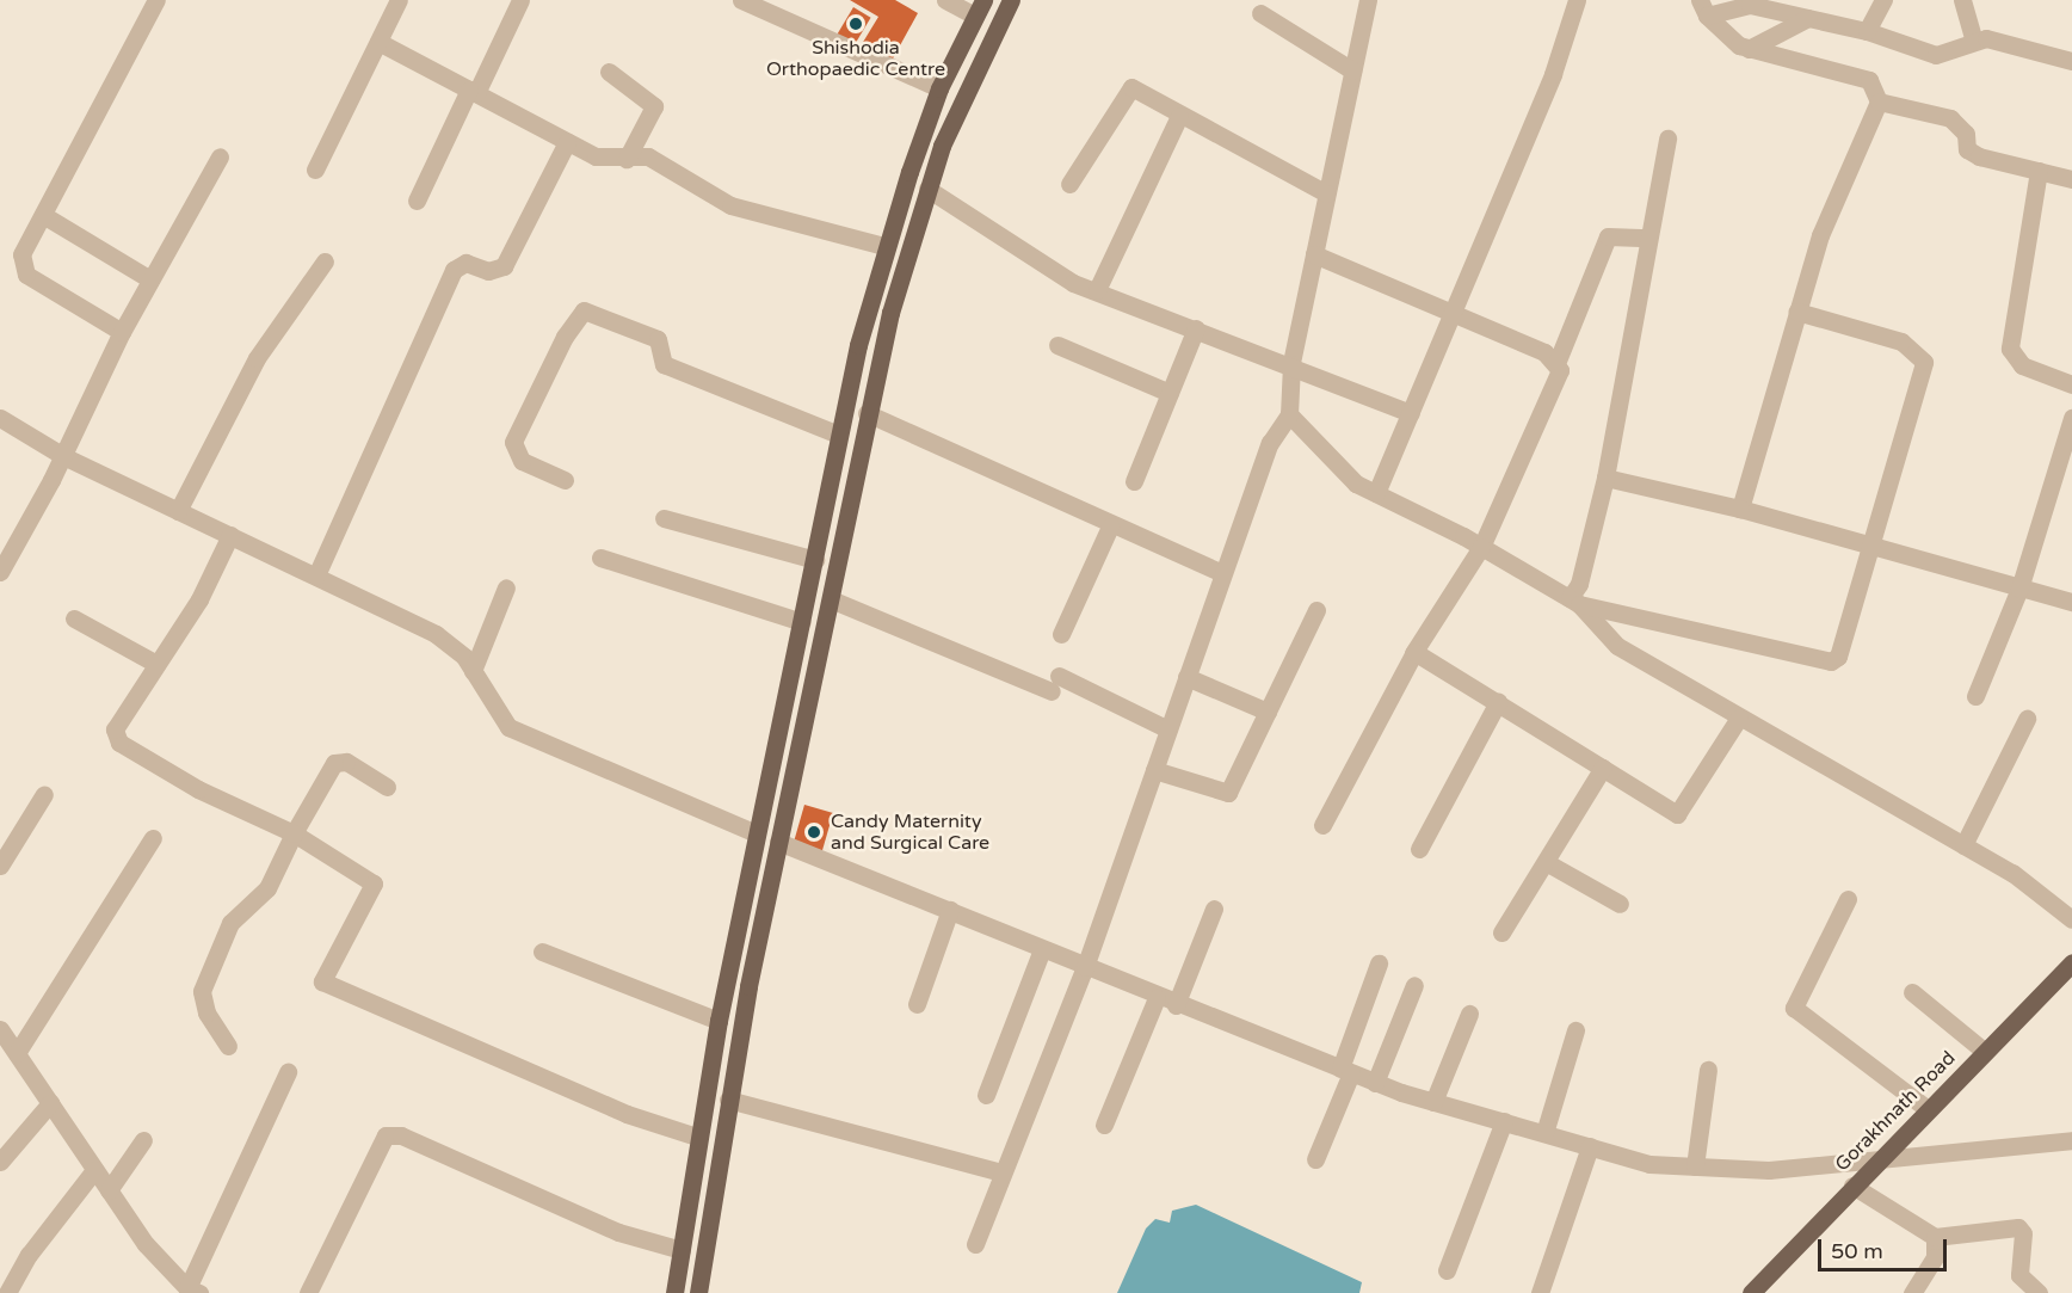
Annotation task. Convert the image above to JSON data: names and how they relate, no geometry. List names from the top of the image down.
{
  "streets": {
    "main road": ["Gorakhnath Road"]
  },
  "places": ["Shishodia Orthopaedic Centre", "Candy Maternity and Surgical Care"],
  "scale_bar": "50 m"
}
